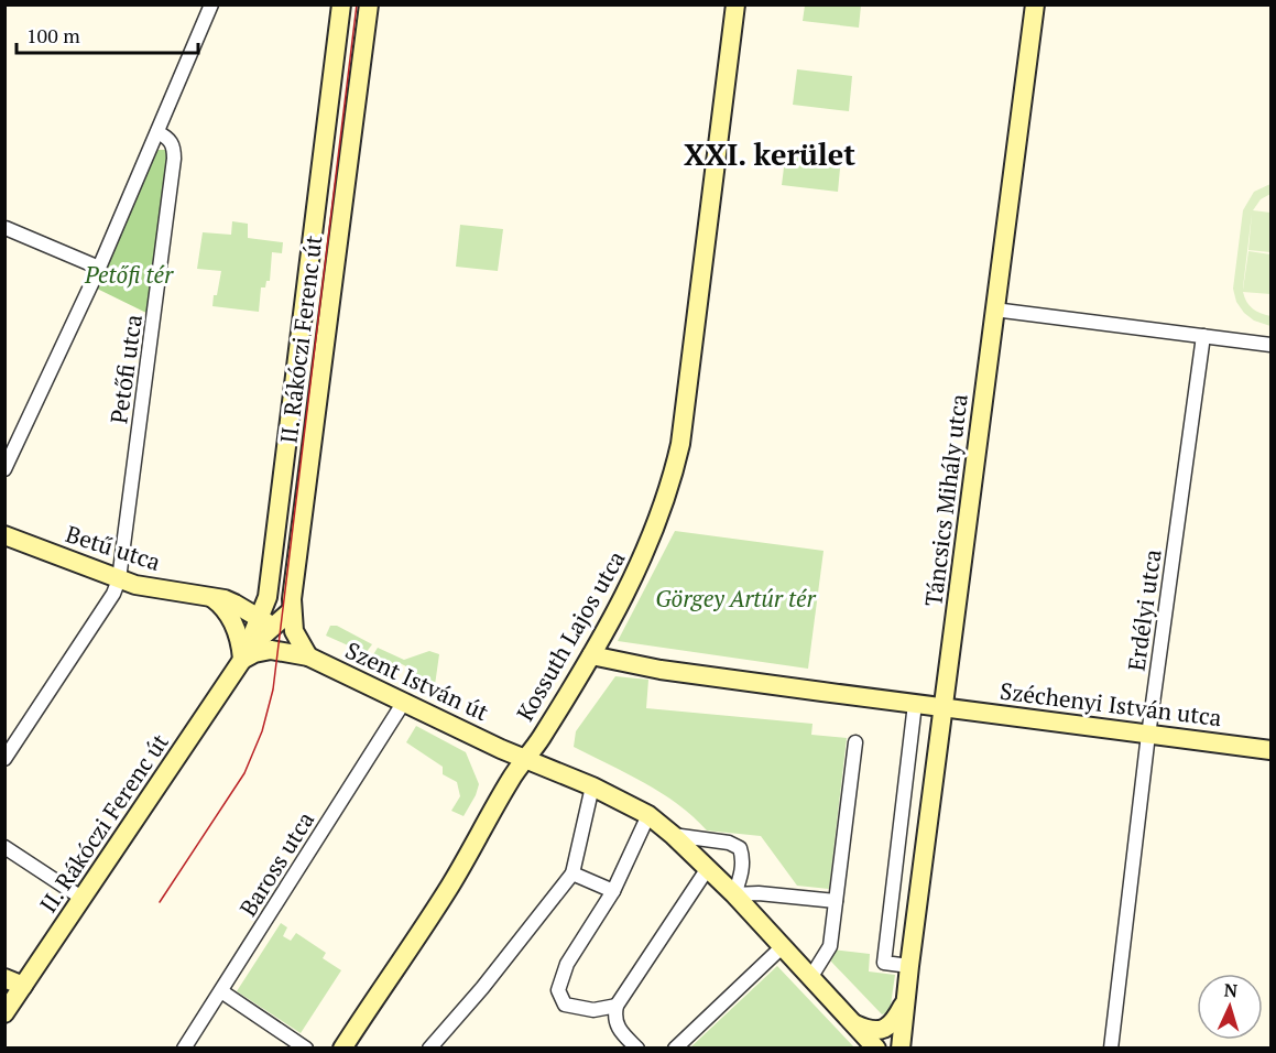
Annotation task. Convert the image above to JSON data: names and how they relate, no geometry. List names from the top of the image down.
{
  "streets": {
    "street": [
      "II. Rákóczi Ferenc út",
      "Petőfi utca",
      "Táncsics Mihály utca",
      "Betű utca",
      "Erdélyi utca",
      "Kossuth Lajos utca",
      "Szent István út",
      "Széchenyi István utca",
      "Baross utca"
    ]
  },
  "crossings": [
    ["II. Rákóczi Ferenc út", "Betű utca"],
    ["II. Rákóczi Ferenc út", "Szent István út"],
    ["Petőfi utca", "Betű utca"],
    ["Táncsics Mihály utca", "Szent István út"],
    ["Táncsics Mihály utca", "Széchenyi István utca"],
    ["Betű utca", "Szent István út"],
    ["Erdélyi utca", "Széchenyi István utca"],
    ["Kossuth Lajos utca", "Szent István út"],
    ["Szent István út", "Baross utca"]
  ],
  "districts": ["XXI. kerület"],
  "parks": ["Petőfi tér", "Görgey Artúr tér"],
  "scale_bar": "100 m",
  "north": "top"
}
